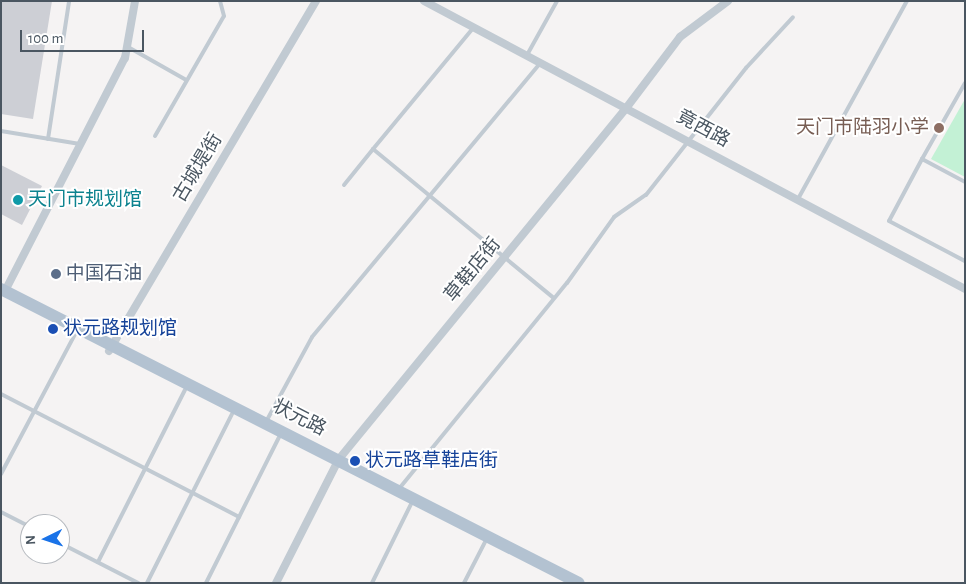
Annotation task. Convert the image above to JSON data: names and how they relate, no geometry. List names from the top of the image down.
{
  "streets": {
    "main road": ["状元路"],
    "street": ["竟西路", "古城堤街", "草鞋店街"]
  },
  "crossings": [
    ["竟西路", "草鞋店街"],
    ["古城堤街", "状元路"],
    ["草鞋店街", "状元路"]
  ],
  "places": [
    "天门市陆羽小学",
    "天门市规划馆",
    "中国石油",
    "状元路规划馆",
    "状元路草鞋店街"
  ],
  "scale_bar": "100 m",
  "north": "left"
}
